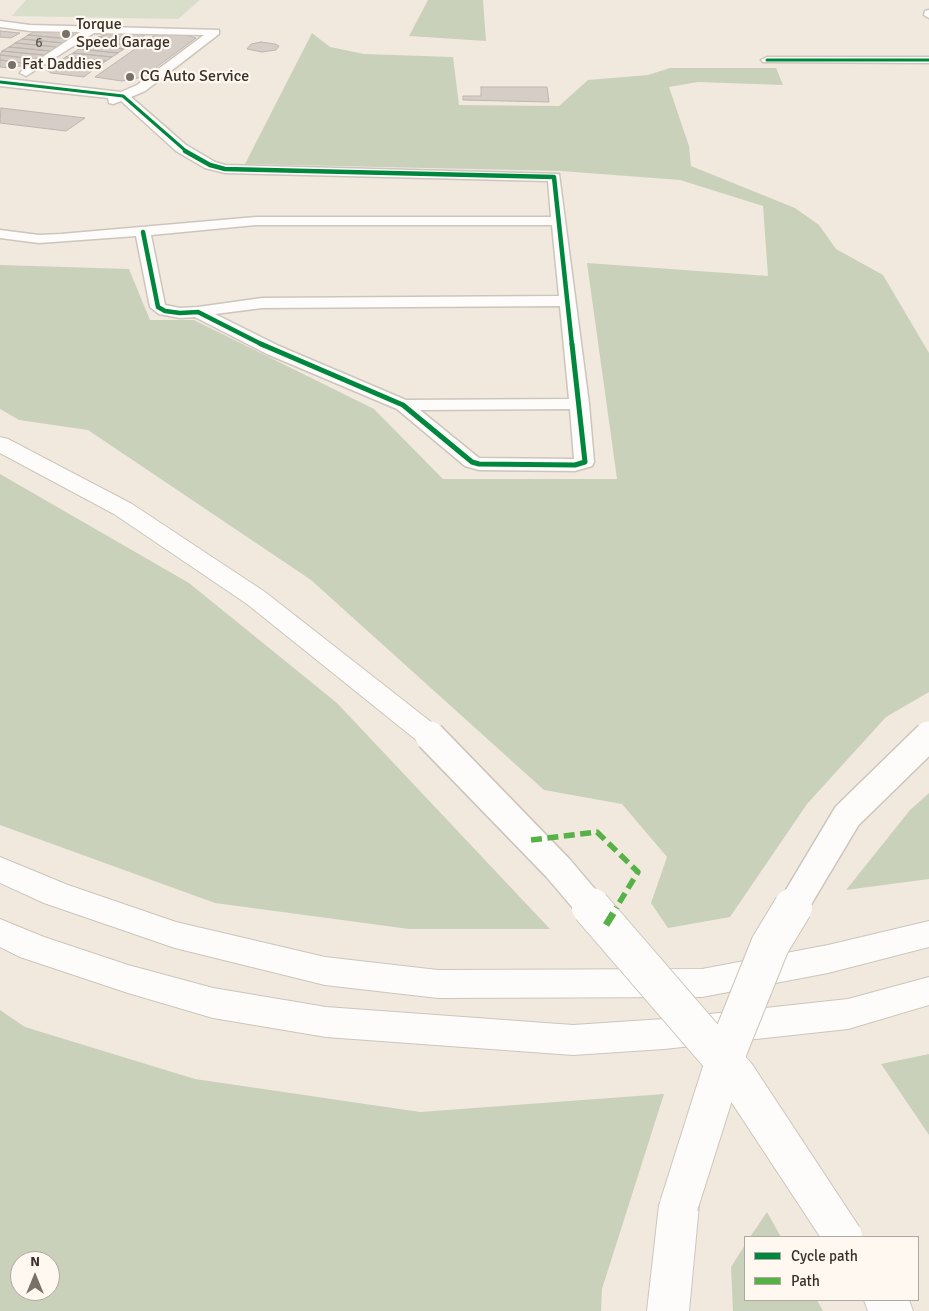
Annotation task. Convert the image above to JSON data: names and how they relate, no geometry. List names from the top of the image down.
{
  "places": ["Torque Speed Garage", "Fat Daddies", "CG Auto Service"],
  "house_numbers": ["6"],
  "legend": ["Cycle path", "Path"],
  "north": "top"
}
